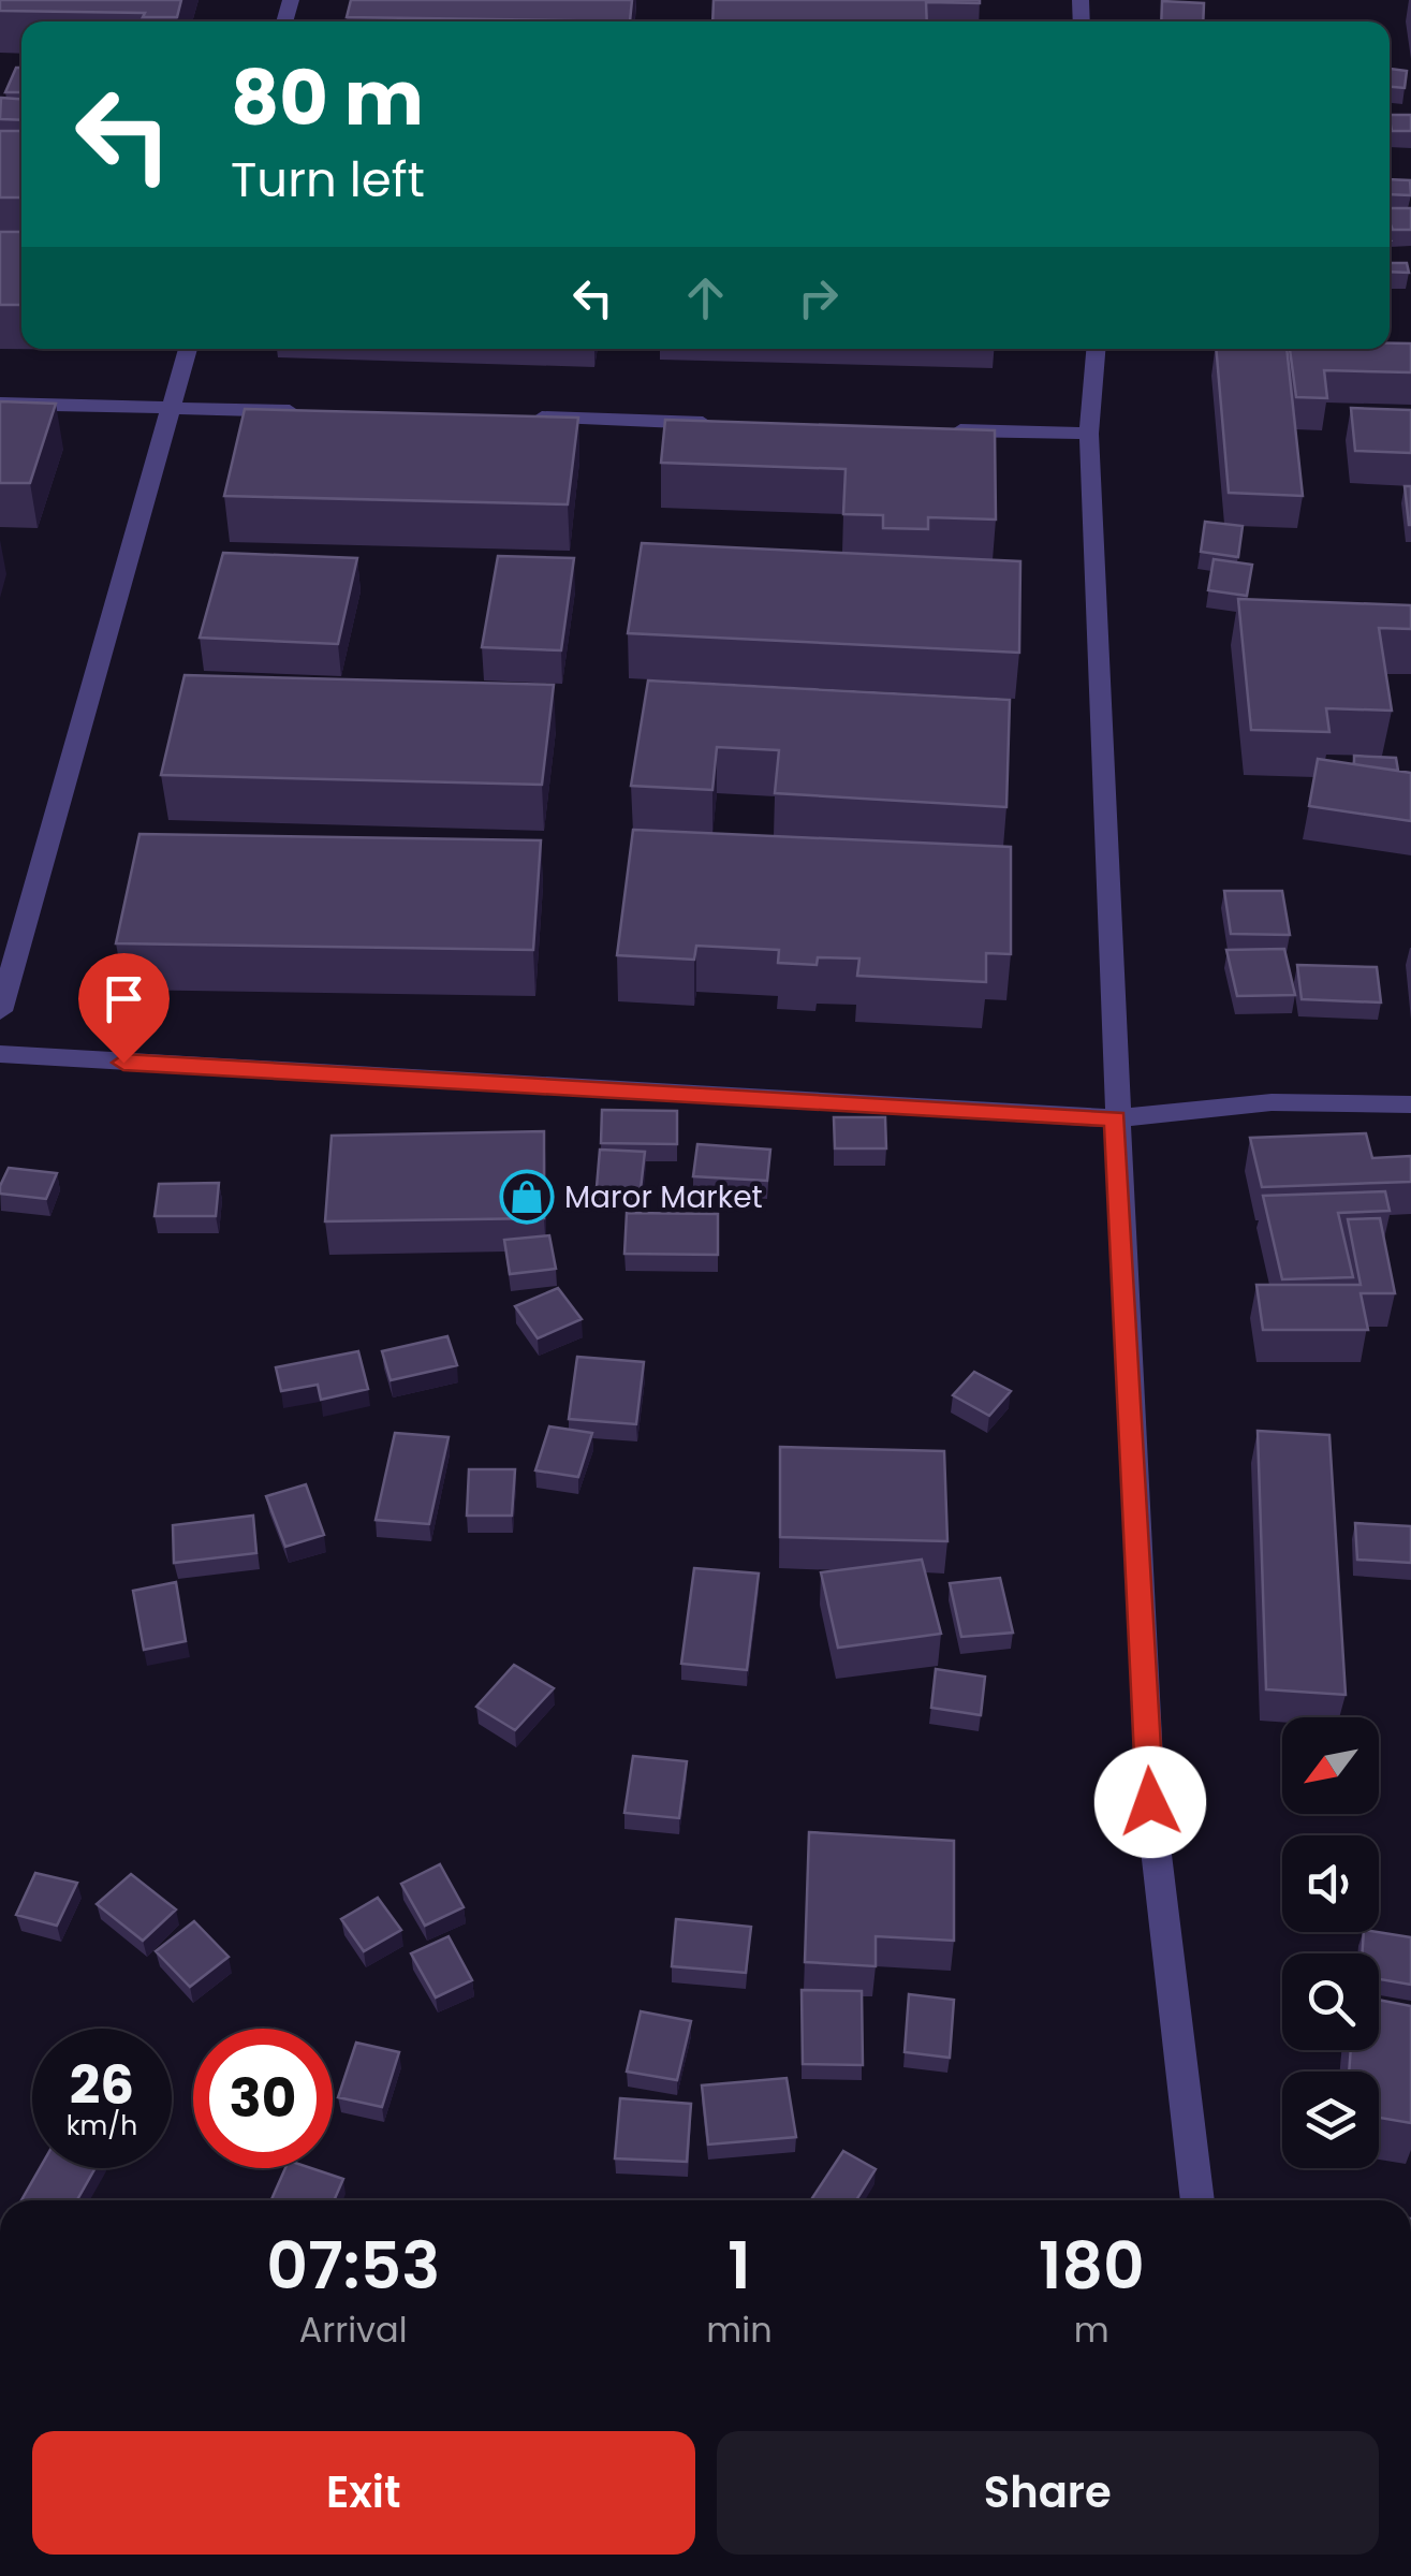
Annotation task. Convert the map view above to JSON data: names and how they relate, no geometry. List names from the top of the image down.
{
  "places": {
    "shop": ["Maror Market"]
  },
  "north": "bottom left",
  "page": {
    "turn": ["80 m", "Turn left"],
    "speed": "26 km/h",
    "limit": "30",
    "eta": [
      "07:53",
      "Arrival",
      "1",
      "min",
      "180",
      "m"
    ],
    "buttons": ["Exit", "Share"]
  }
}
